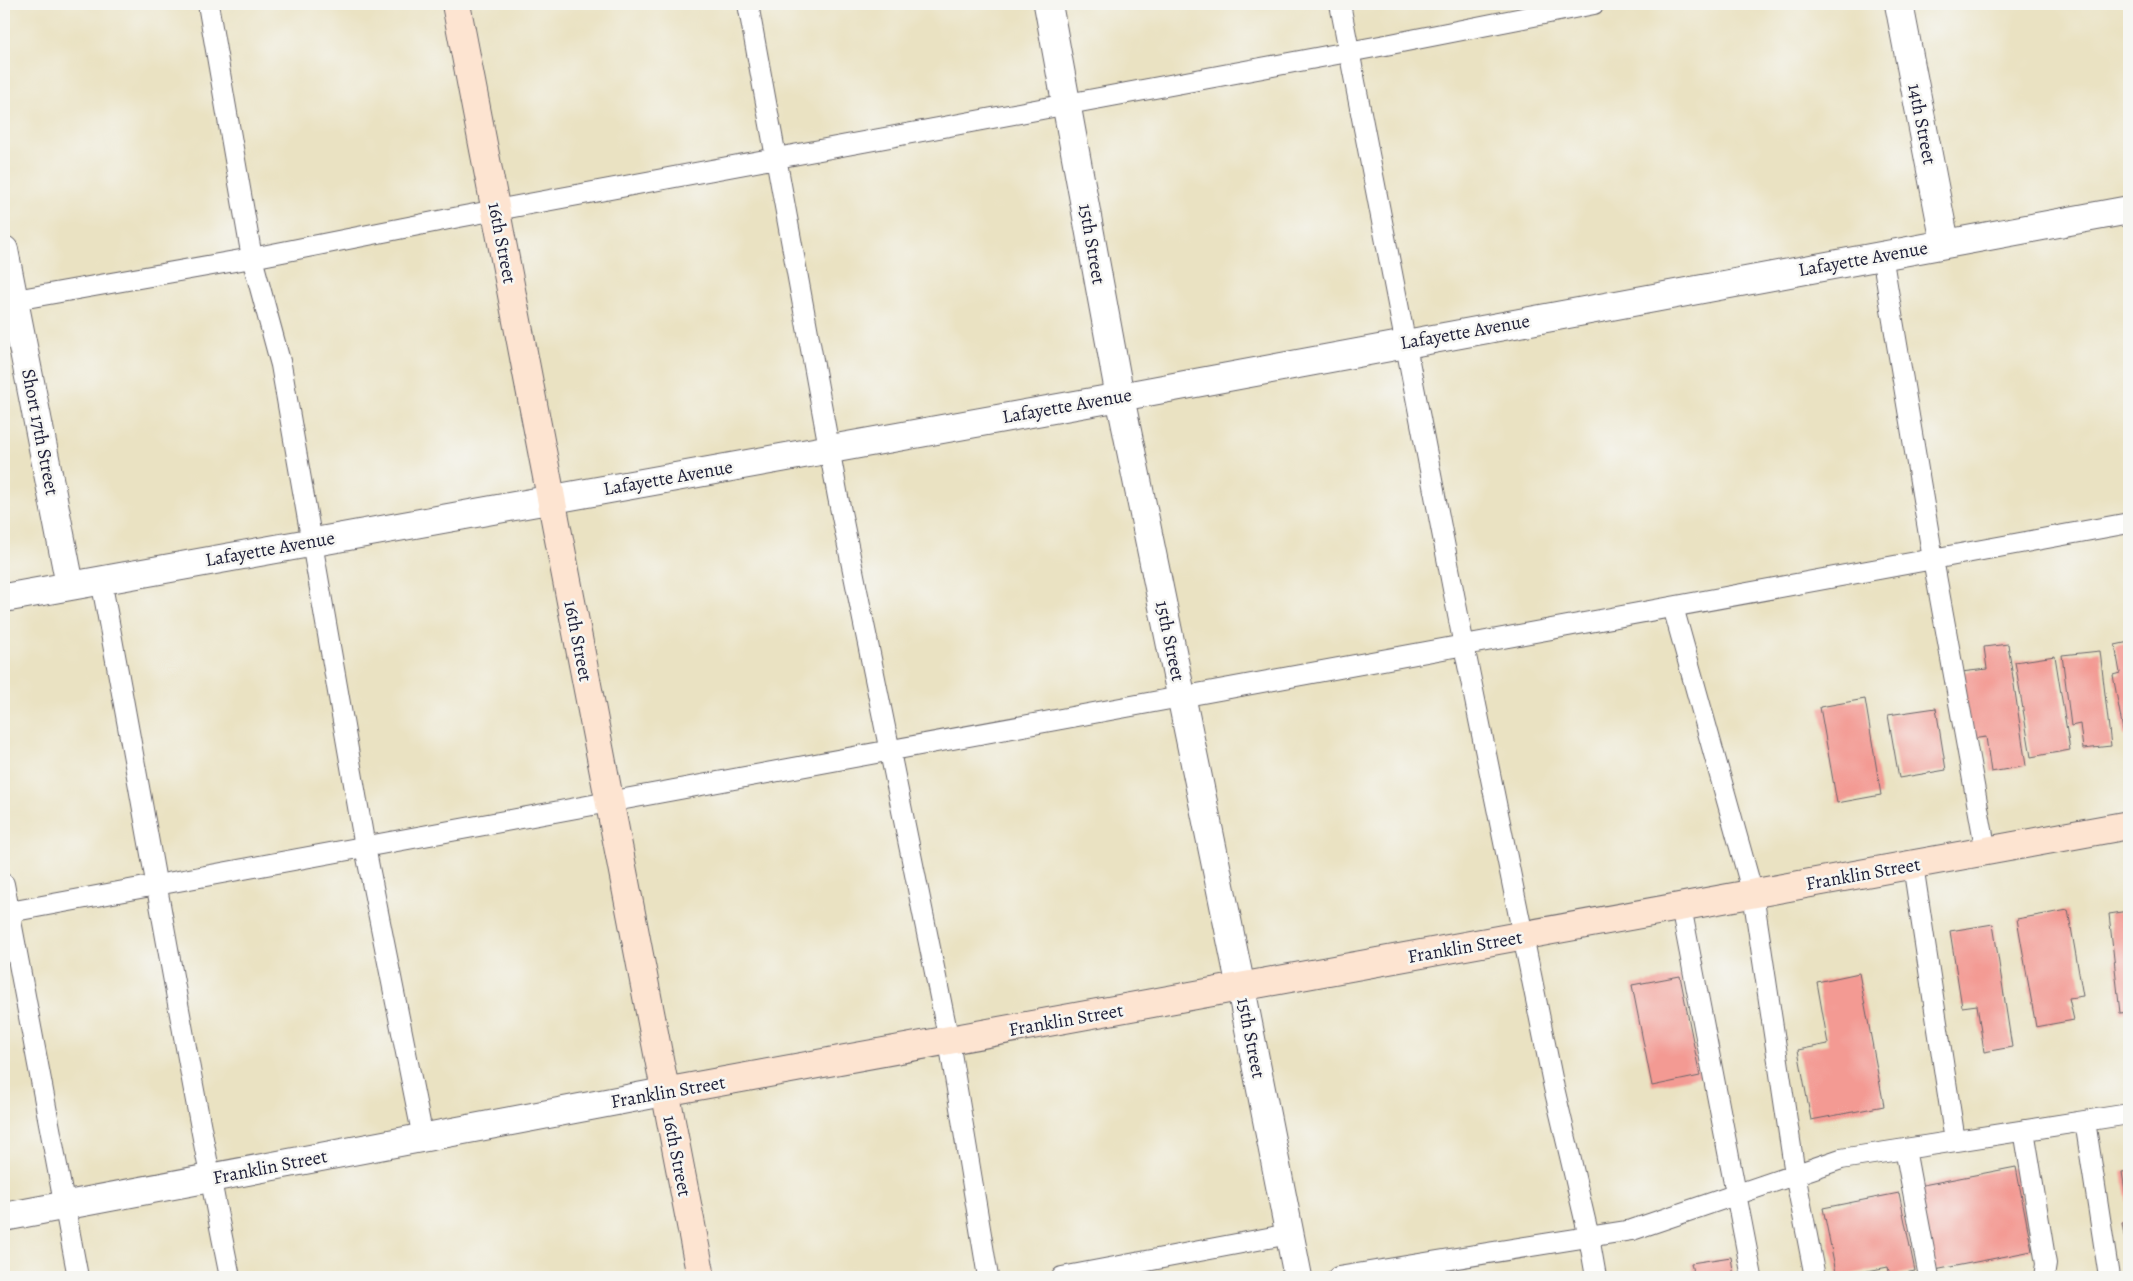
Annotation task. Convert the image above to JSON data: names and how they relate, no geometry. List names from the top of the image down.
{
  "streets": {
    "street": [
      "14th Street",
      "16th Street",
      "15th Street",
      "Lafayette Avenue",
      "Short 17th Street",
      "Franklin Street"
    ]
  },
  "crossings": [
    ["14th Street", "Lafayette Avenue"],
    ["16th Street", "Lafayette Avenue"],
    ["16th Street", "Franklin Street"],
    ["15th Street", "Lafayette Avenue"],
    ["15th Street", "Franklin Street"],
    ["Lafayette Avenue", "Short 17th Street"]
  ]
}
